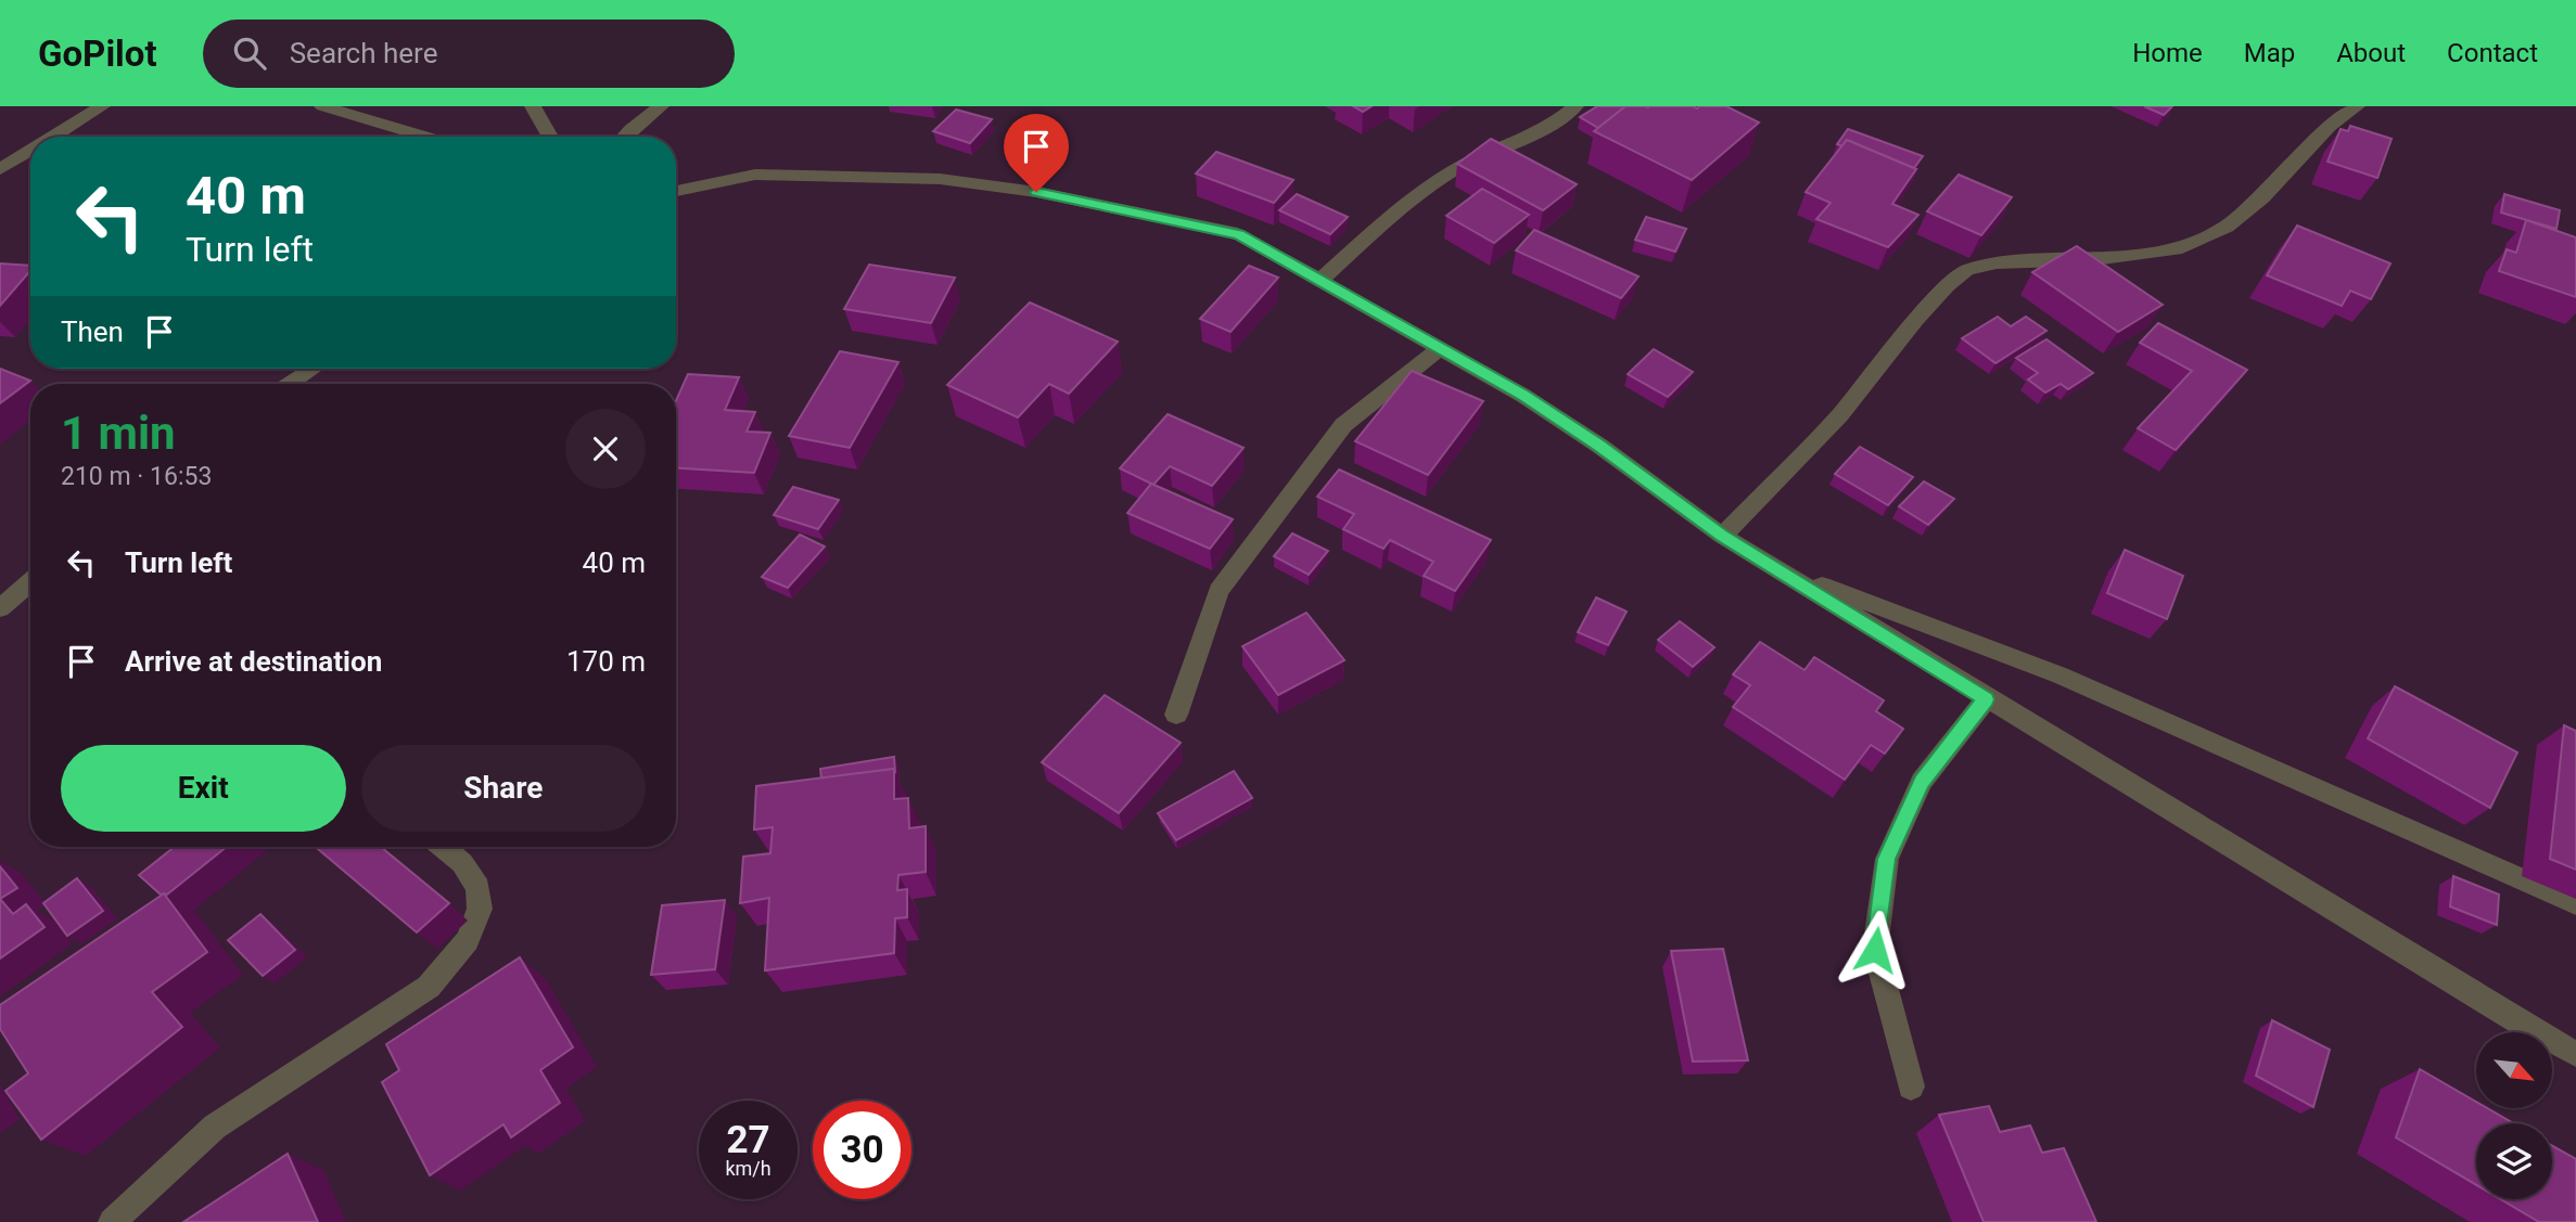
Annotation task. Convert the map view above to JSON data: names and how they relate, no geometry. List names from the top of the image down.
{
  "north": "bottom right",
  "page": {
    "header": "GoPilot",
    "search": "Search here",
    "nav": [
      "Home",
      "Map",
      "About",
      "Contact"
    ],
    "turn": ["40 m", "Turn left"],
    "then": "Then",
    "heading": ["1 min", "210 m · 16:53"],
    "list": [
      {
        "name": "Turn left",
        "value": "40 m"
      },
      {
        "name": "Arrive at destination",
        "value": "170 m"
      }
    ],
    "buttons": ["Exit", "Share"],
    "speed": "27 km/h",
    "limit": "30"
  }
}
